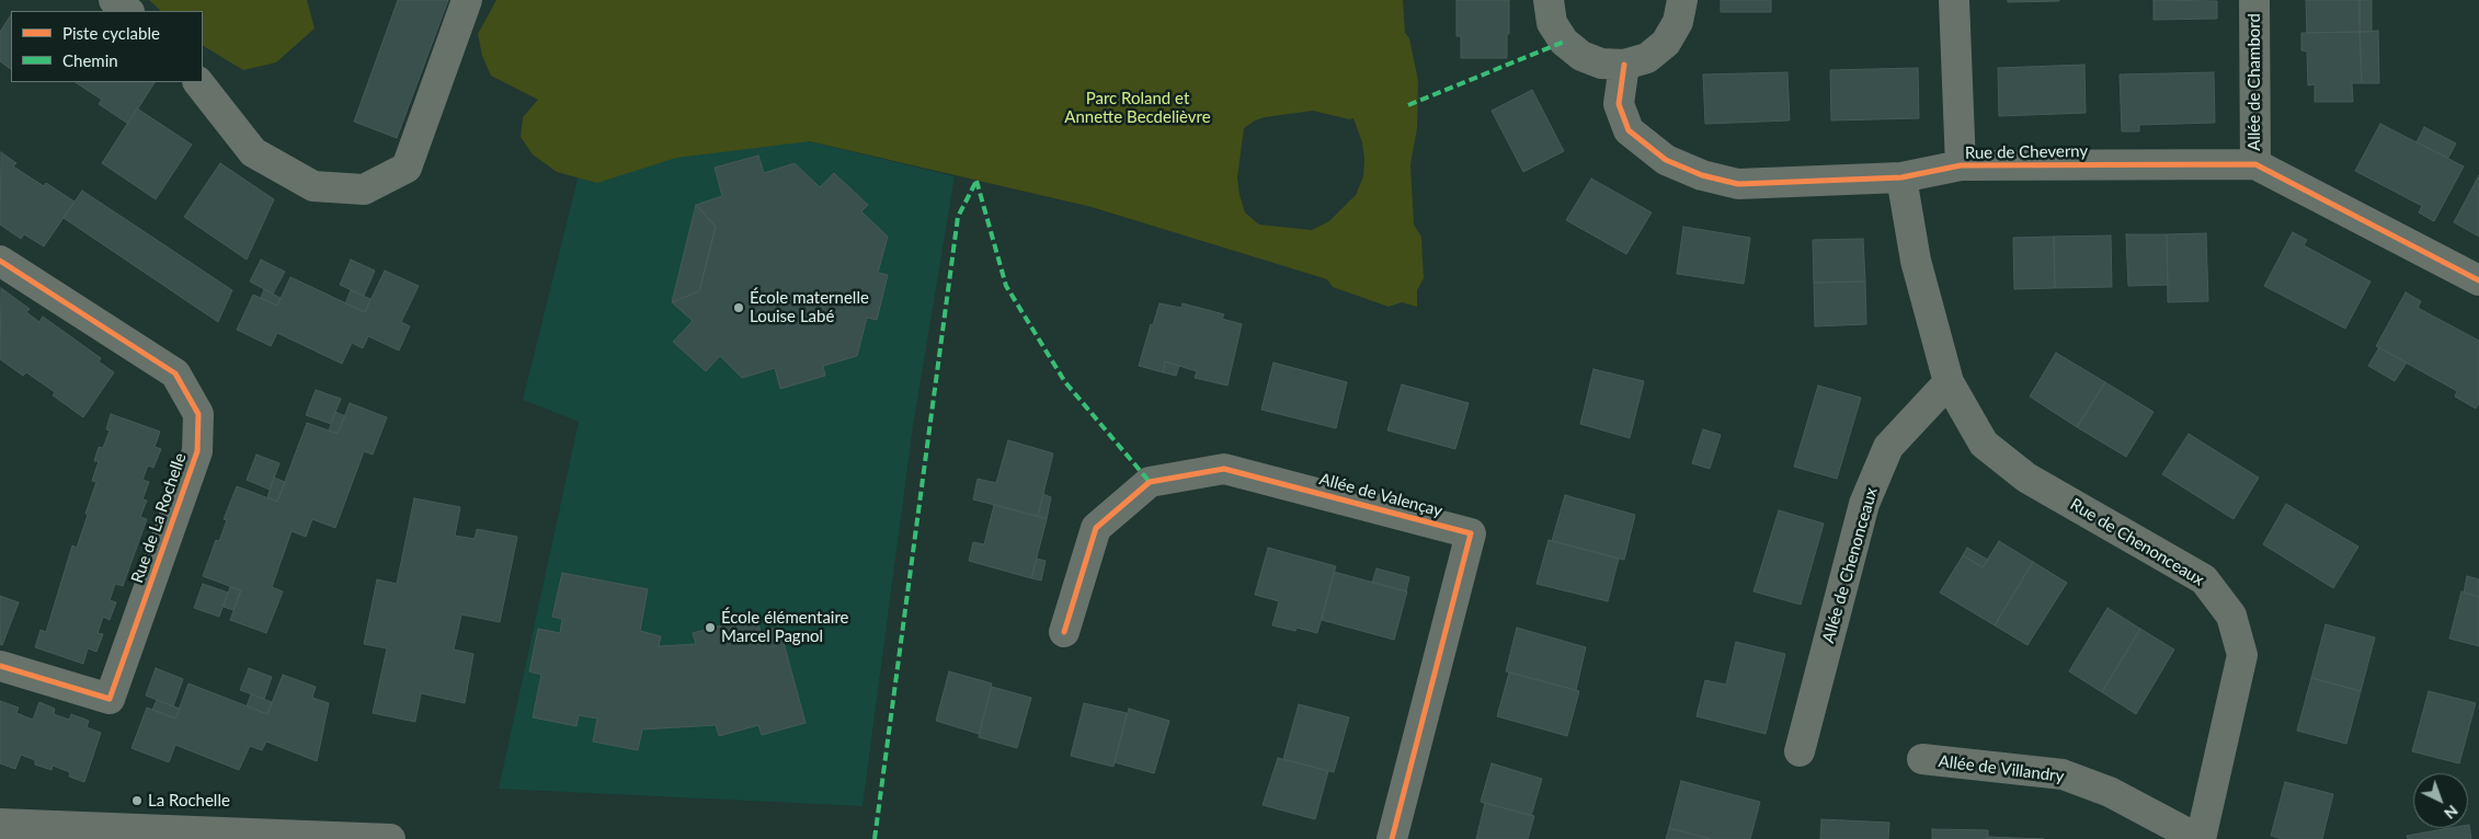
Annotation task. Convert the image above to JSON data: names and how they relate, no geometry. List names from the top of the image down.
{
  "streets": {
    "street": [
      "Allée de Chambord",
      "Rue de Cheverny",
      "Allée de Valençay",
      "Rue de La Rochelle",
      "Rue de Chenonceaux",
      "Allée de Chenonceaux",
      "Allée de Villandry"
    ]
  },
  "crossings": [
    ["Allée de Chambord", "Rue de Cheverny"],
    ["Rue de Chenonceaux", "Allée de Chenonceaux"],
    ["Rue de Chenonceaux", "Allée de Villandry"]
  ],
  "parks": ["Parc Roland et Annette Becdelièvre"],
  "places": ["École maternelle Louise Labé", "École élémentaire Marcel Pagnol", "La Rochelle"],
  "legend": ["Piste cyclable", "Chemin"],
  "north": "bottom right"
}
